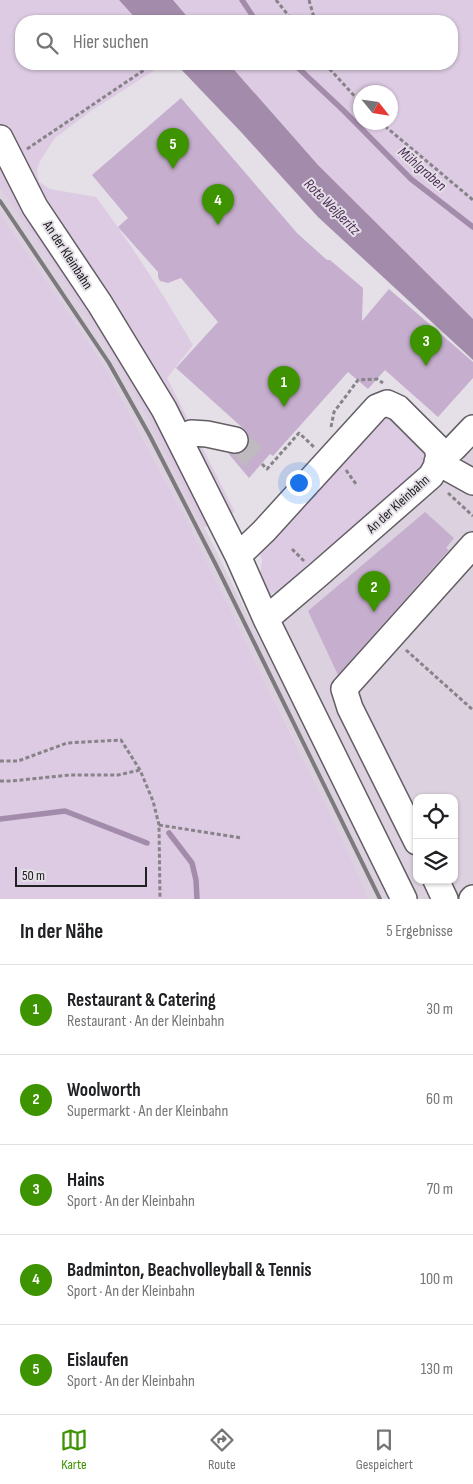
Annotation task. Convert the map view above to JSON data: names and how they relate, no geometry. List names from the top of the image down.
{
  "streets": {
    "street": ["An der Kleinbahn"]
  },
  "water": ["Mühlgraben", "Rote Weißeritz"],
  "scale_bar": "50 m",
  "north": "bottom right",
  "page": {
    "search": "Hier suchen",
    "pins": [
      "5",
      "4",
      "3",
      "1",
      "2"
    ],
    "scale": "50 m",
    "heading": ["In der Nähe", "5 Ergebnisse"],
    "list": [
      {
        "mark": "1",
        "name": "Restaurant & Catering",
        "note": "Restaurant · An der Kleinbahn",
        "value": "30 m"
      },
      {
        "mark": "2",
        "name": "Woolworth",
        "note": "Supermarkt · An der Kleinbahn",
        "value": "60 m"
      },
      {
        "mark": "3",
        "name": "Hains",
        "note": "Sport · An der Kleinbahn",
        "value": "70 m"
      },
      {
        "mark": "4",
        "name": "Badminton, Beachvolleyball & Tennis",
        "note": "Sport · An der Kleinbahn",
        "value": "100 m"
      },
      {
        "mark": "5",
        "name": "Eislaufen",
        "note": "Sport · An der Kleinbahn",
        "value": "130 m"
      }
    ],
    "nav": ["Karte", "Route", "Gespeichert"]
  }
}
